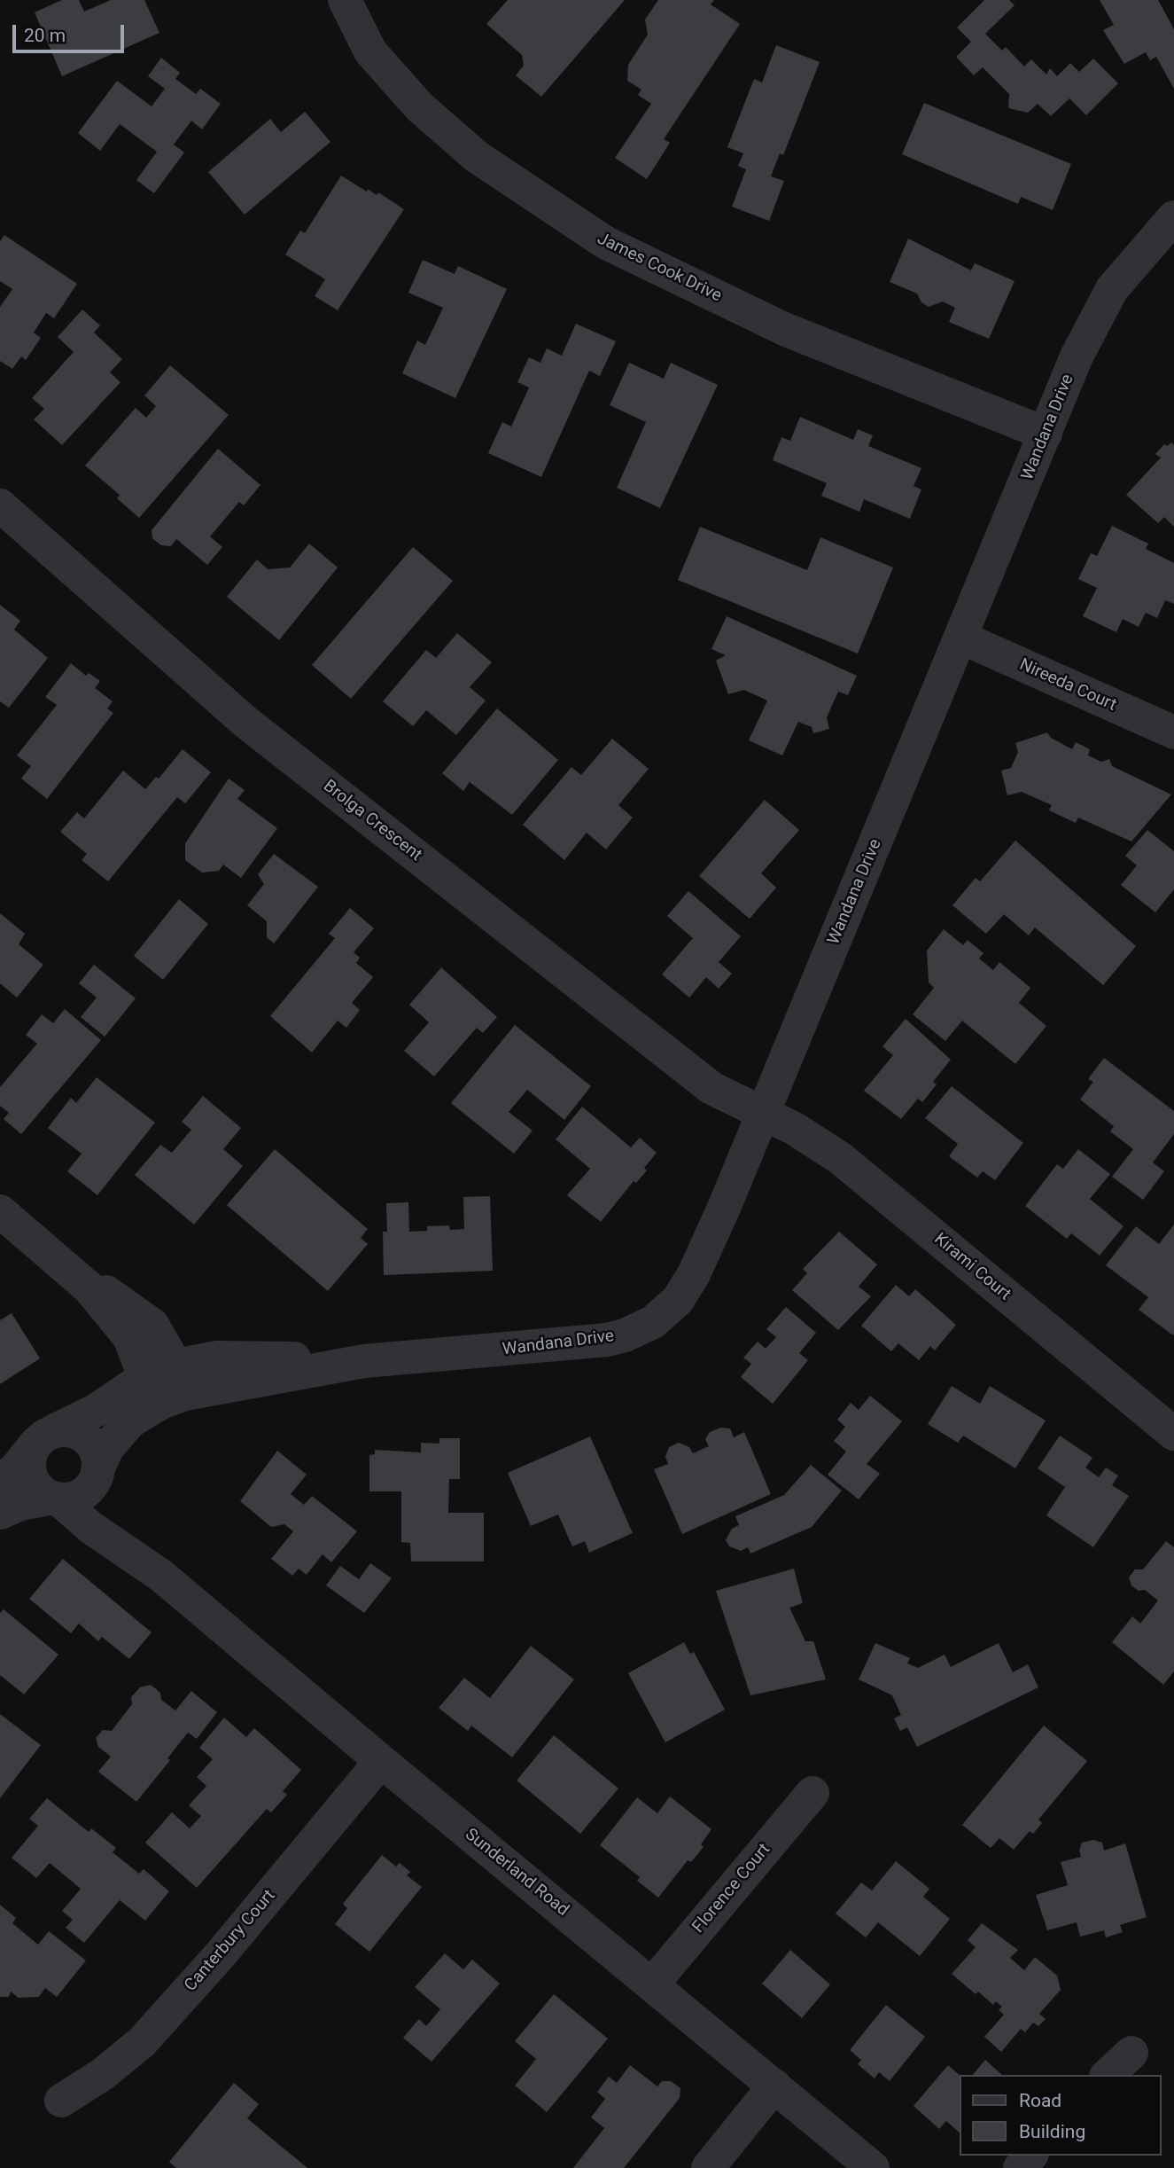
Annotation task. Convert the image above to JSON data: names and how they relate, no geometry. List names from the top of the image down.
{
  "streets": {
    "street": [
      "James Cook Drive",
      "Wandana Drive",
      "Nireeda Court",
      "Brolga Crescent",
      "Kirami Court",
      "Sunderland Road",
      "Florence Court",
      "Canterbury Court"
    ]
  },
  "crossings": [
    ["James Cook Drive", "Wandana Drive"],
    ["Wandana Drive", "Nireeda Court"],
    ["Wandana Drive", "Brolga Crescent"],
    ["Wandana Drive", "Kirami Court"],
    ["Wandana Drive", "Sunderland Road"],
    ["Brolga Crescent", "Kirami Court"],
    ["Sunderland Road", "Florence Court"],
    ["Sunderland Road", "Canterbury Court"]
  ],
  "legend": ["Road", "Building"],
  "scale_bar": "20 m"
}
